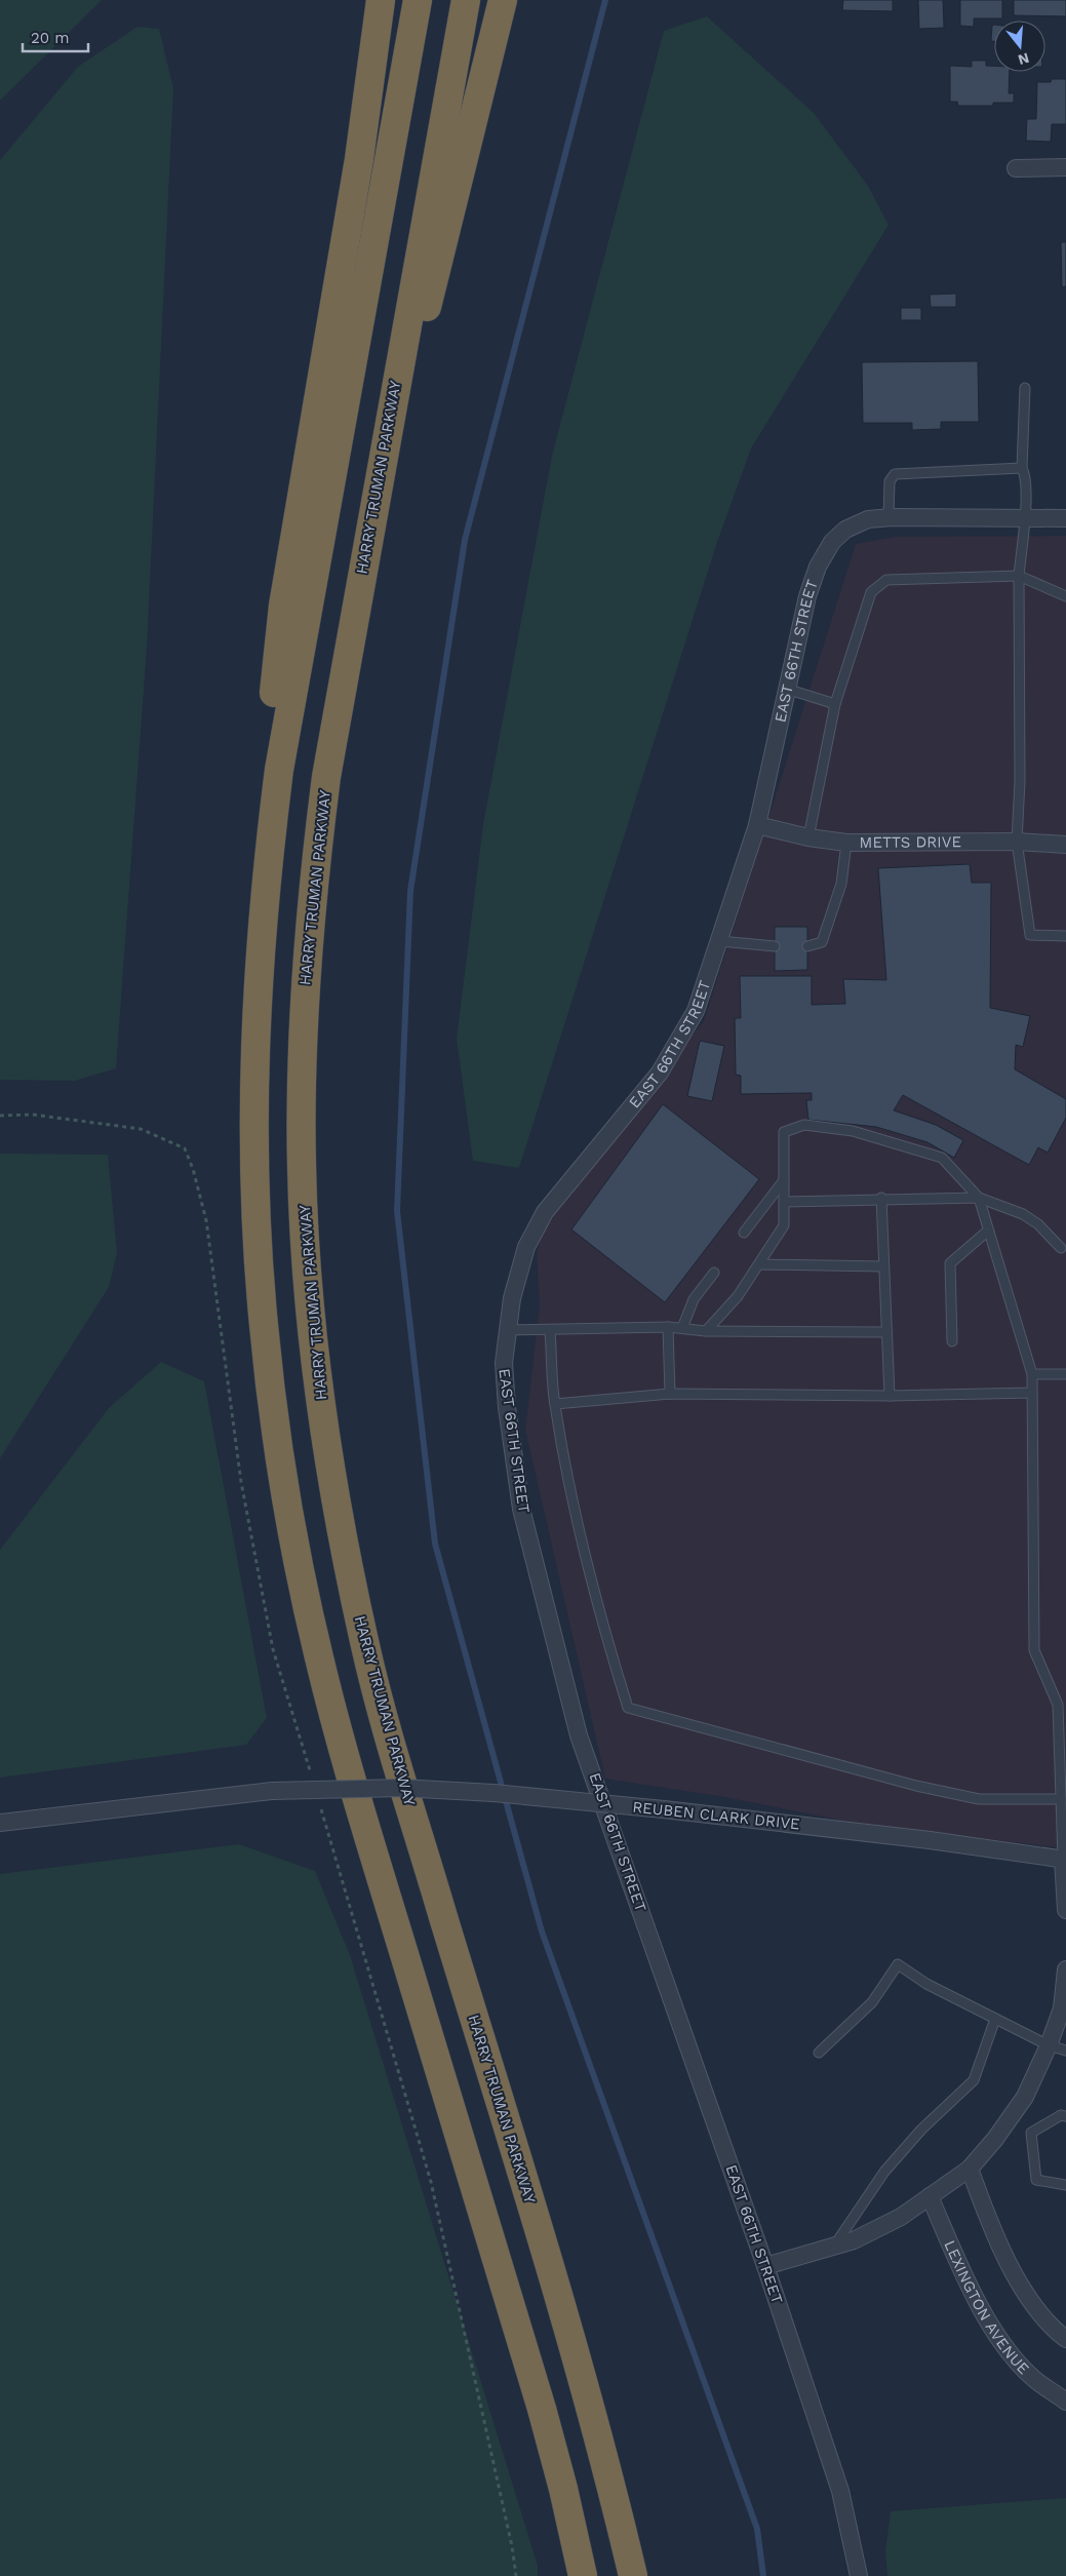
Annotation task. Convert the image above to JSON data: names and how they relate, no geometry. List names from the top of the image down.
{
  "streets": {
    "highway": ["HARRY TRUMAN PARKWAY"],
    "street": [
      "EAST 66TH STREET",
      "METTS DRIVE",
      "REUBEN CLARK DRIVE",
      "LEXINGTON AVENUE"
    ]
  },
  "crossings": [
    ["EAST 66TH STREET", "METTS DRIVE"]
  ],
  "scale_bar": "20 m",
  "north": "bottom"
}
